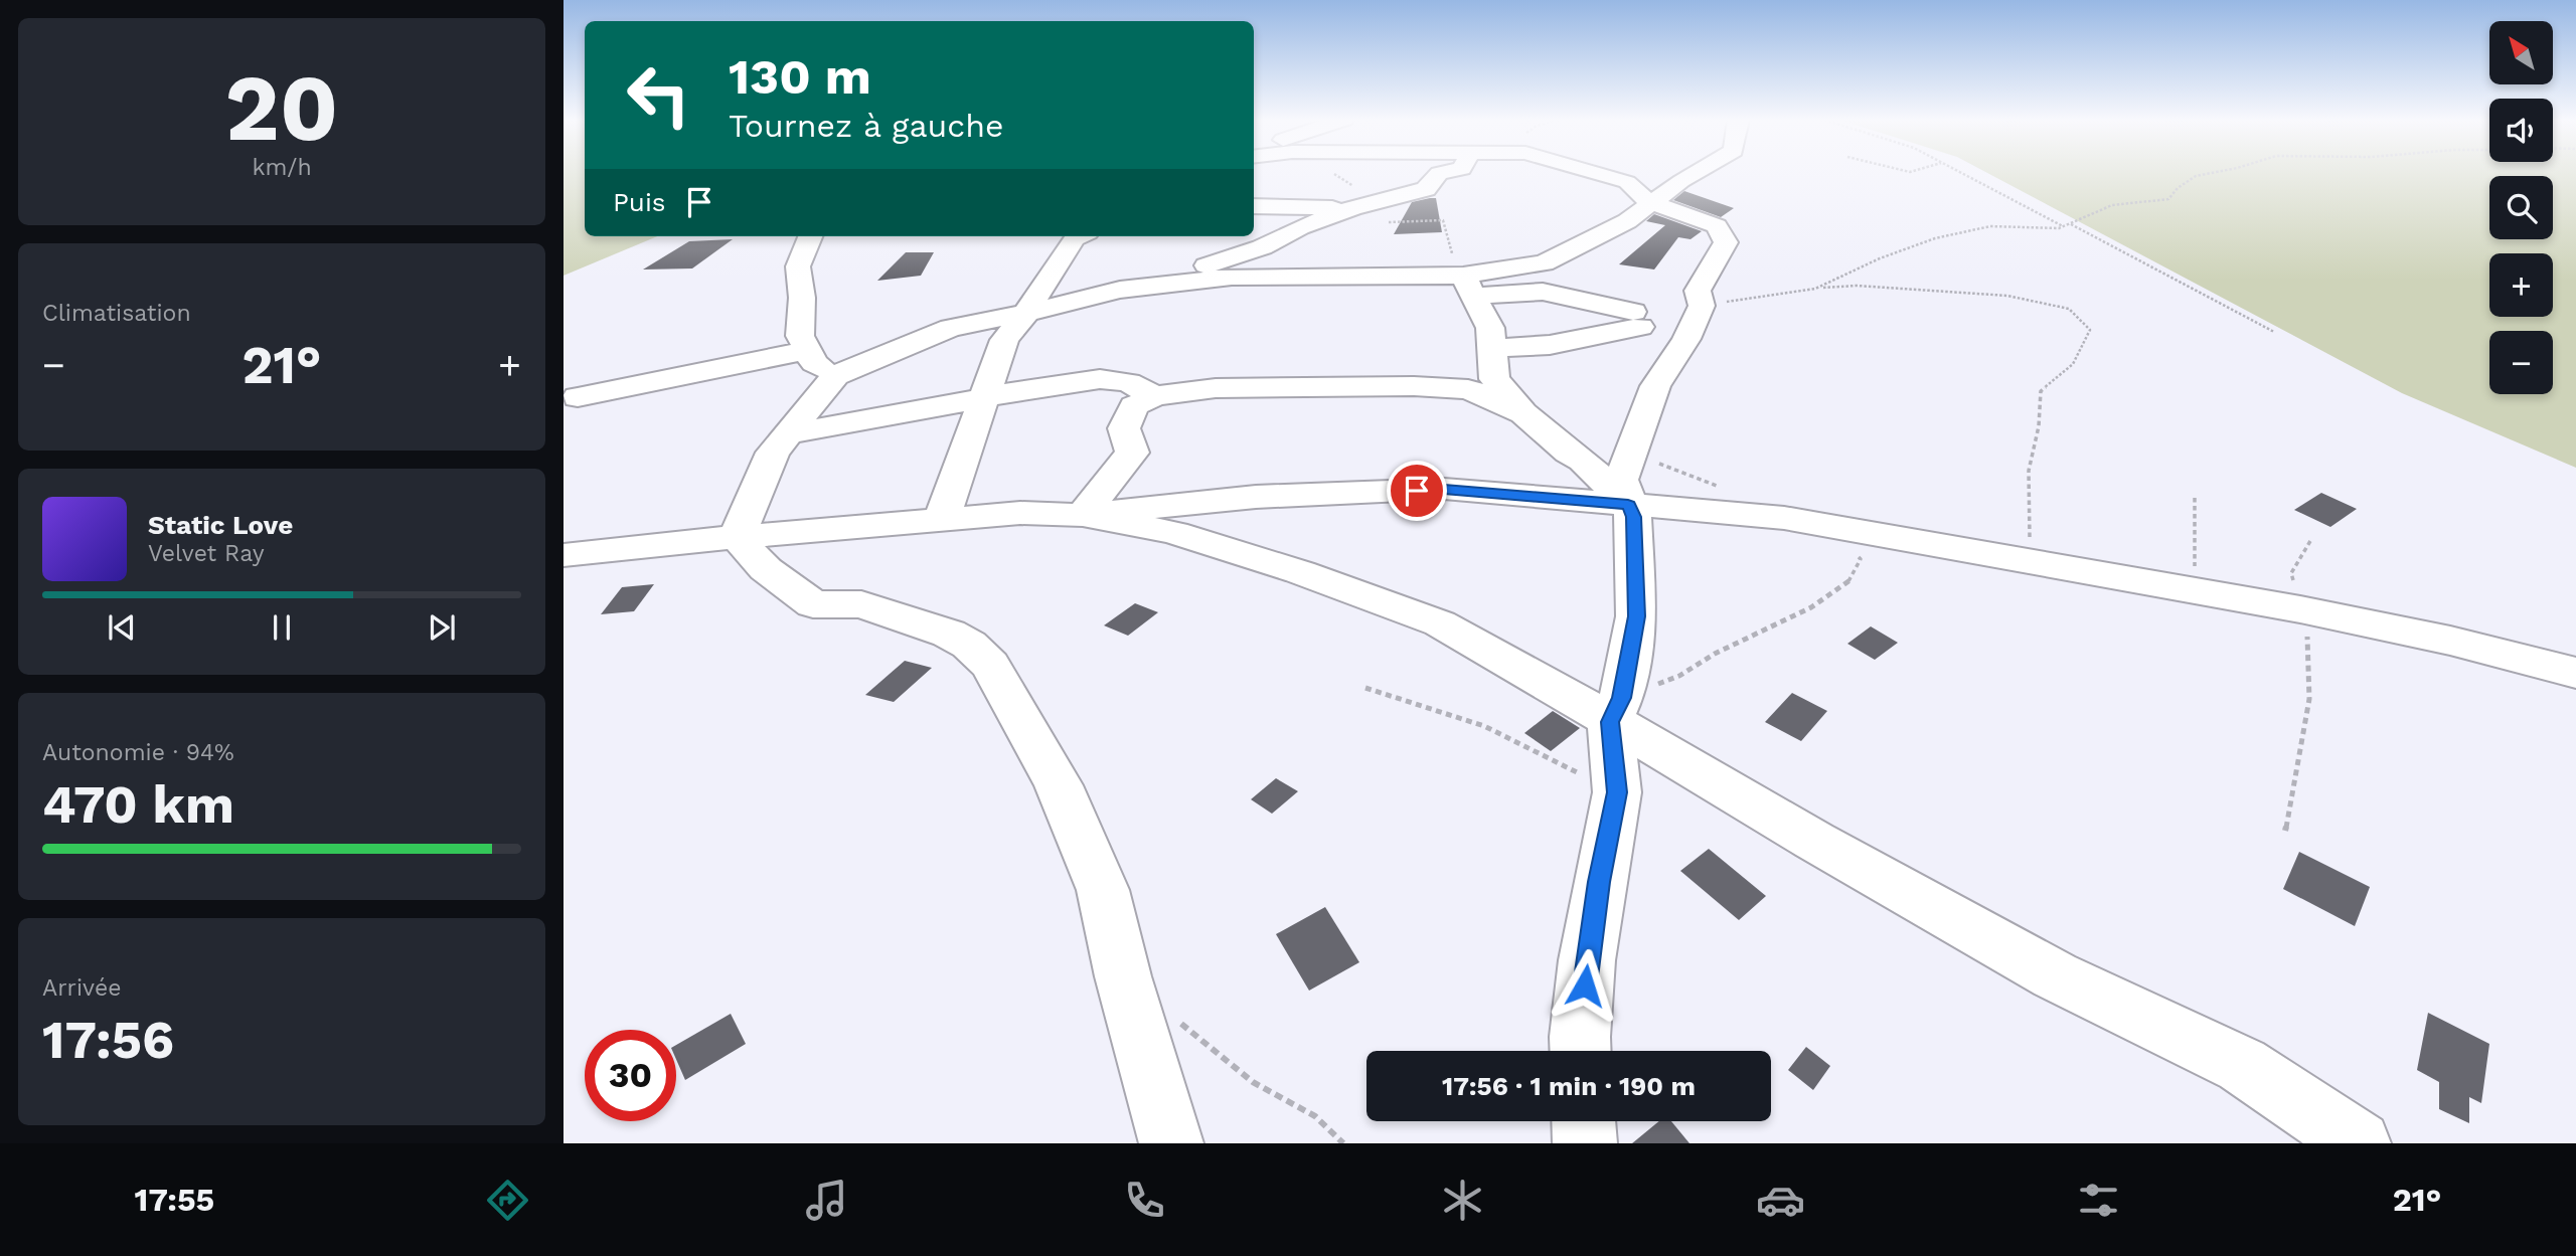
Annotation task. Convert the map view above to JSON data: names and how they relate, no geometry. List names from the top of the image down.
{
  "north": "top left",
  "page": {
    "tile": [
      ["20", "km/h"],
      "Climatisation",
      ["Autonomie · 94%", "470 km"],
      ["Arrivée", "17:56"]
    ],
    "map_buttons": ["+", "−"],
    "turn": ["130 m", "Tournez à gauche"],
    "then": "Puis",
    "heat": ["−", "21°", "+"],
    "song": ["Static Love", "Velvet Ray"],
    "limit": "30",
    "trip": "17:56 · 1 min · 190 m",
    "tabs": ["17:55", "21°"]
  }
}
